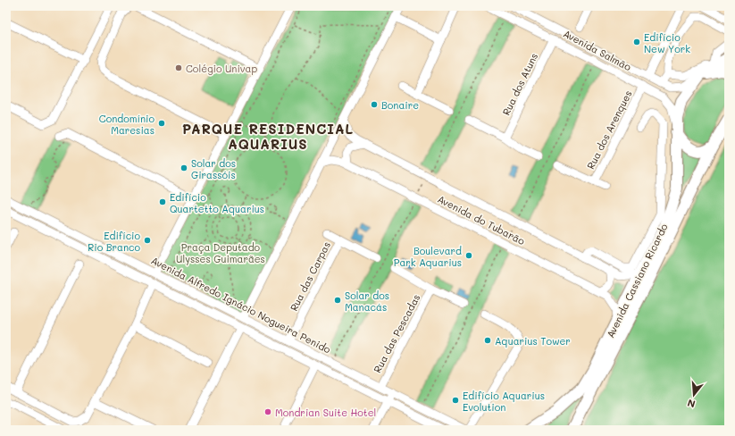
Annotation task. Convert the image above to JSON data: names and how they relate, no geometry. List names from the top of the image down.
{
  "streets": {
    "main road": ["Avenida Cassiano Ricardo"],
    "street": [
      "Avenida Salmão",
      "Rua dos Atuns",
      "Rua dos Arenques",
      "Avenida do Tubarão",
      "Rua das Carpas",
      "Avenida Alfredo Ignácio Nogueira Penido",
      "Rua das Pescadas"
    ]
  },
  "crossings": [
    ["Avenida Salmão", "Rua dos Atuns"],
    ["Avenida Salmão", "Rua dos Arenques"],
    ["Avenida Salmão", "Avenida Cassiano Ricardo"],
    ["Avenida do Tubarão", "Avenida Cassiano Ricardo"],
    ["Rua das Carpas", "Avenida Alfredo Ignácio Nogueira Penido"],
    ["Avenida Alfredo Ignácio Nogueira Penido", "Rua das Pescadas"]
  ],
  "districts": ["PARQUE RESIDENCIAL AQUARIUS"],
  "parks": ["Praça Deputado Ulysses Guimarães"],
  "places": [
    "Edifício New York",
    "Colégio Univap",
    "Bonaire",
    "Condomínio Maresias",
    "Solar dos Girassóis",
    "Edifício Quartetto Aquarius",
    "Edifício Rio Branco",
    "Boulevard Park Aquarius",
    "Solar dos Manacás",
    "Aquarius Tower",
    "Edifício Aquarius Evolution",
    "Mondrian Suite Hotel"
  ],
  "north": "bottom"
}
